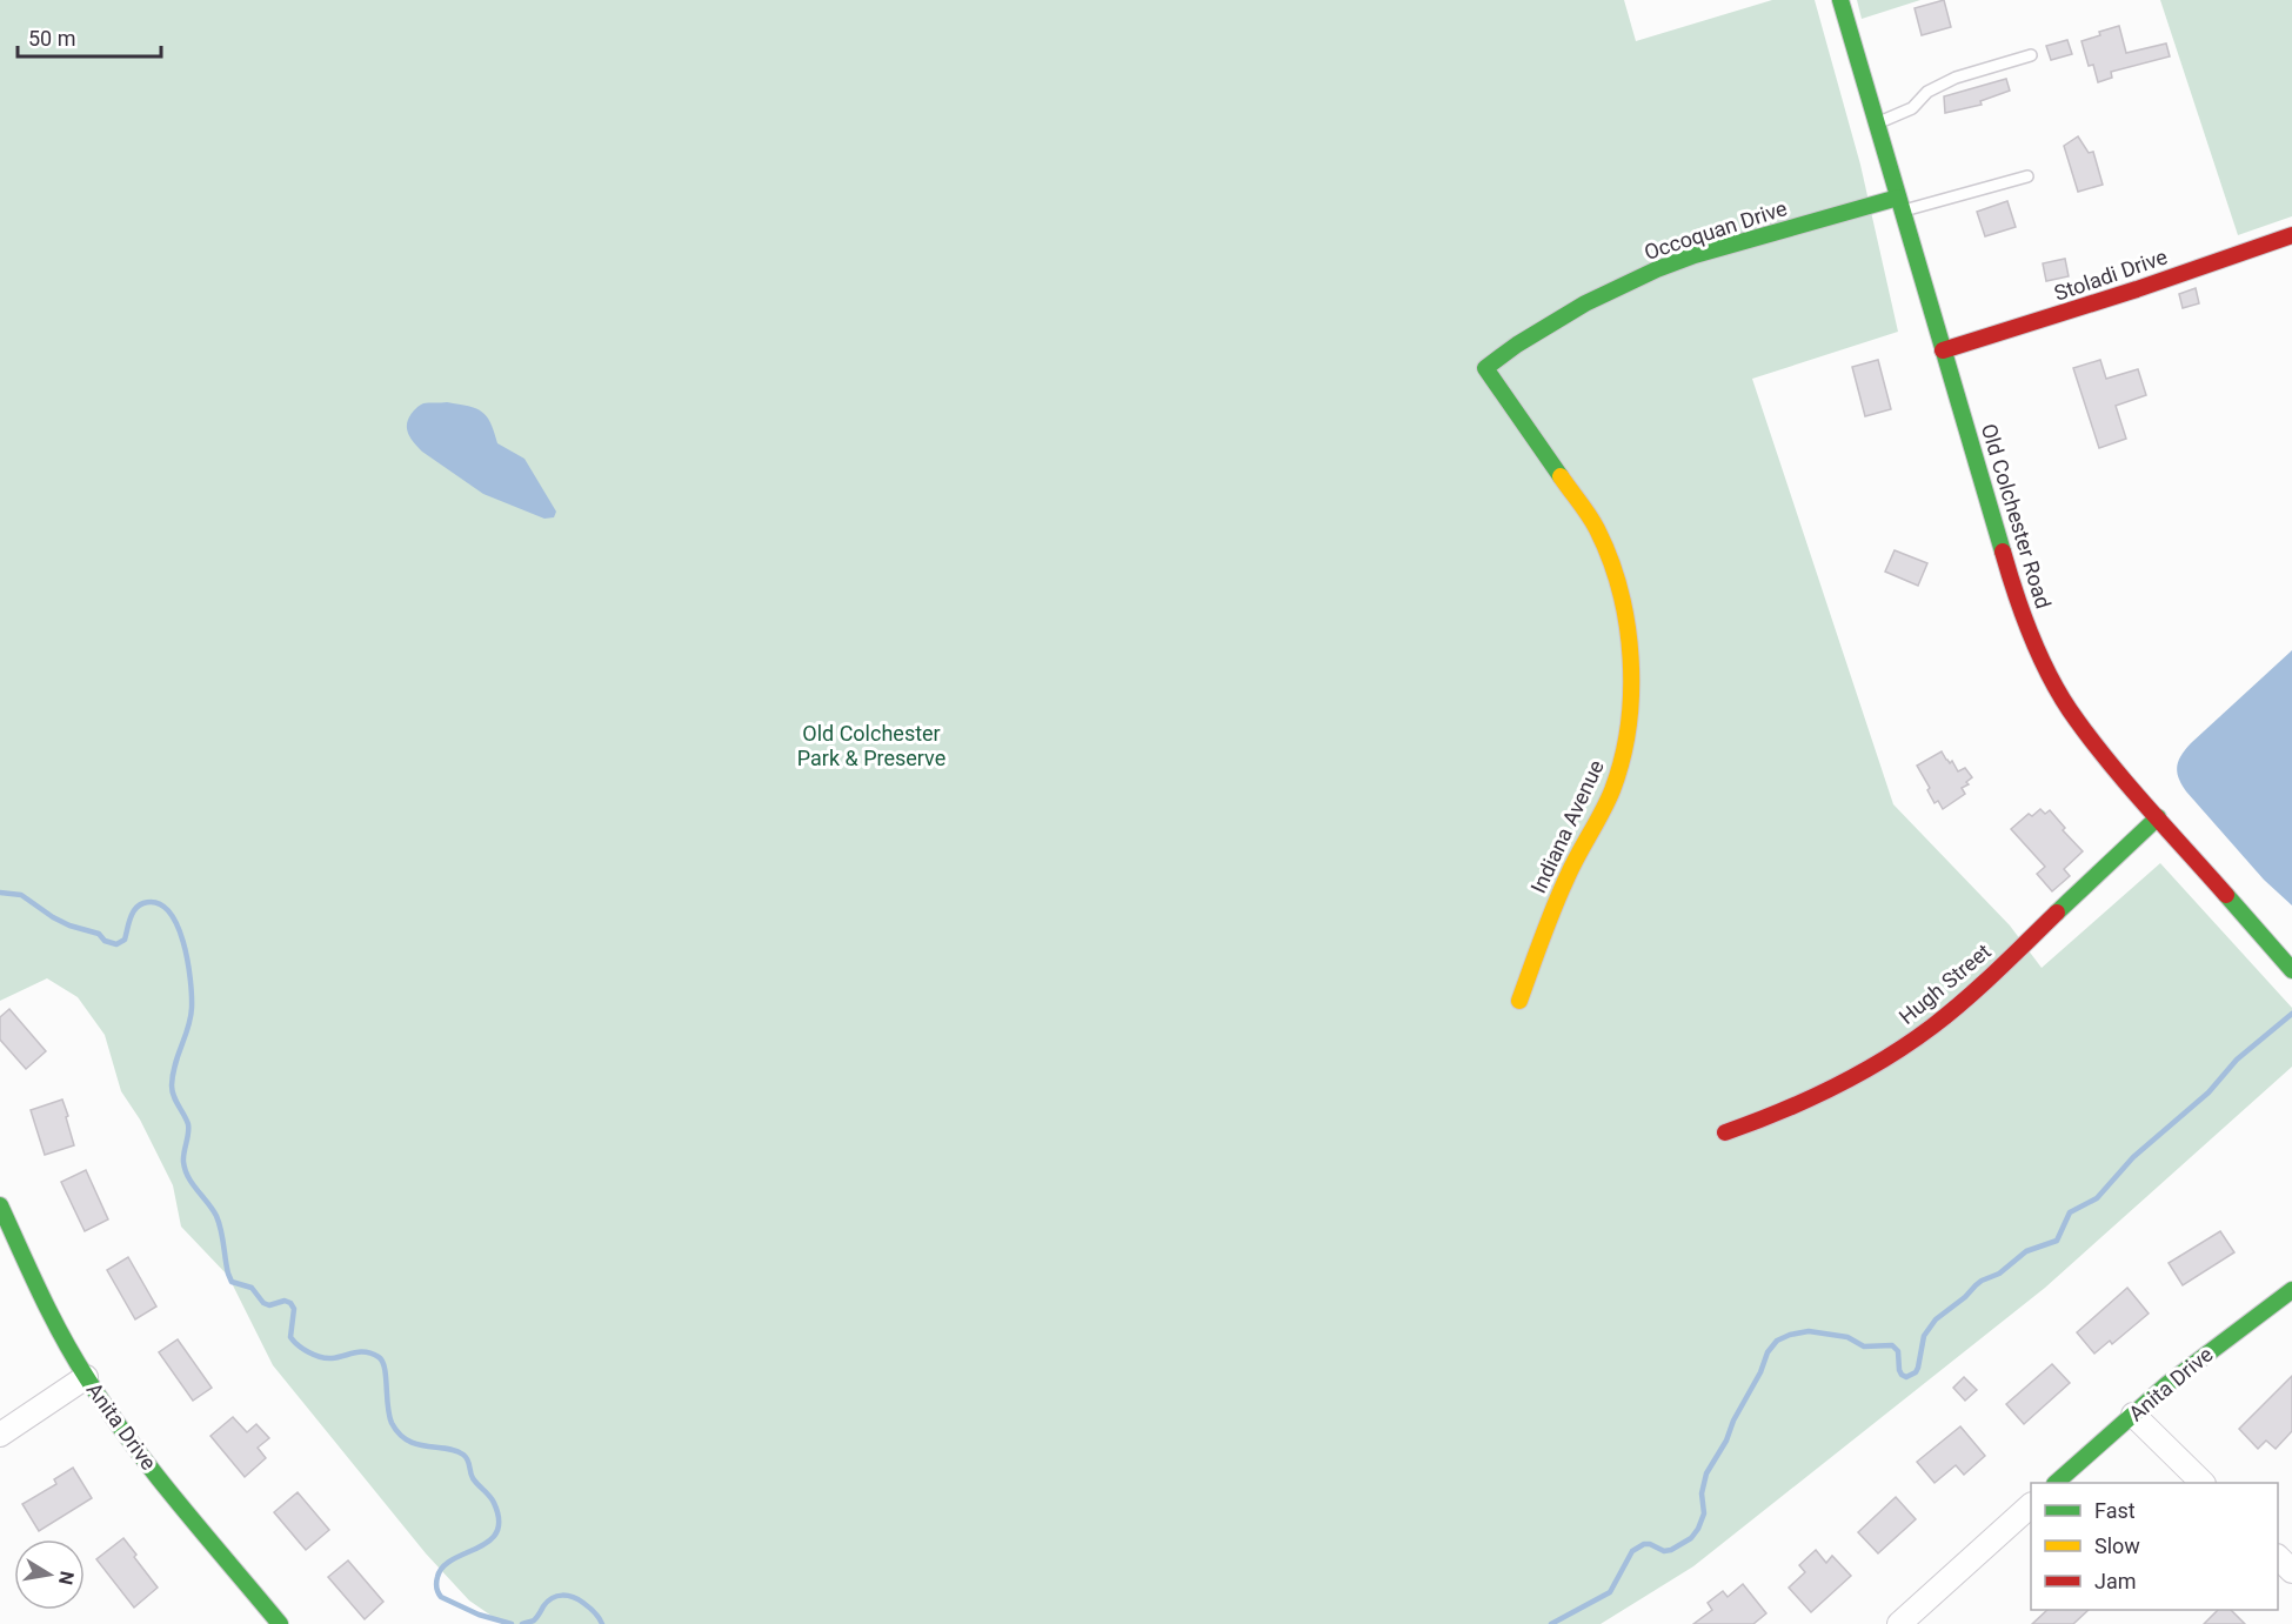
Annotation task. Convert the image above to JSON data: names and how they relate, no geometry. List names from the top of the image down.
{
  "streets": {
    "street": [
      "Occoquan Drive",
      "Stoladi Drive",
      "Old Colchester Road",
      "Indiana Avenue",
      "Hugh Street",
      "Anita Drive"
    ]
  },
  "crossings": [
    ["Occoquan Drive", "Old Colchester Road"],
    ["Occoquan Drive", "Indiana Avenue"],
    ["Stoladi Drive", "Old Colchester Road"],
    ["Old Colchester Road", "Hugh Street"]
  ],
  "parks": ["Old Colchester Park & Preserve"],
  "legend": ["Fast", "Slow", "Jam"],
  "scale_bar": "50 m",
  "north": "right"
}
